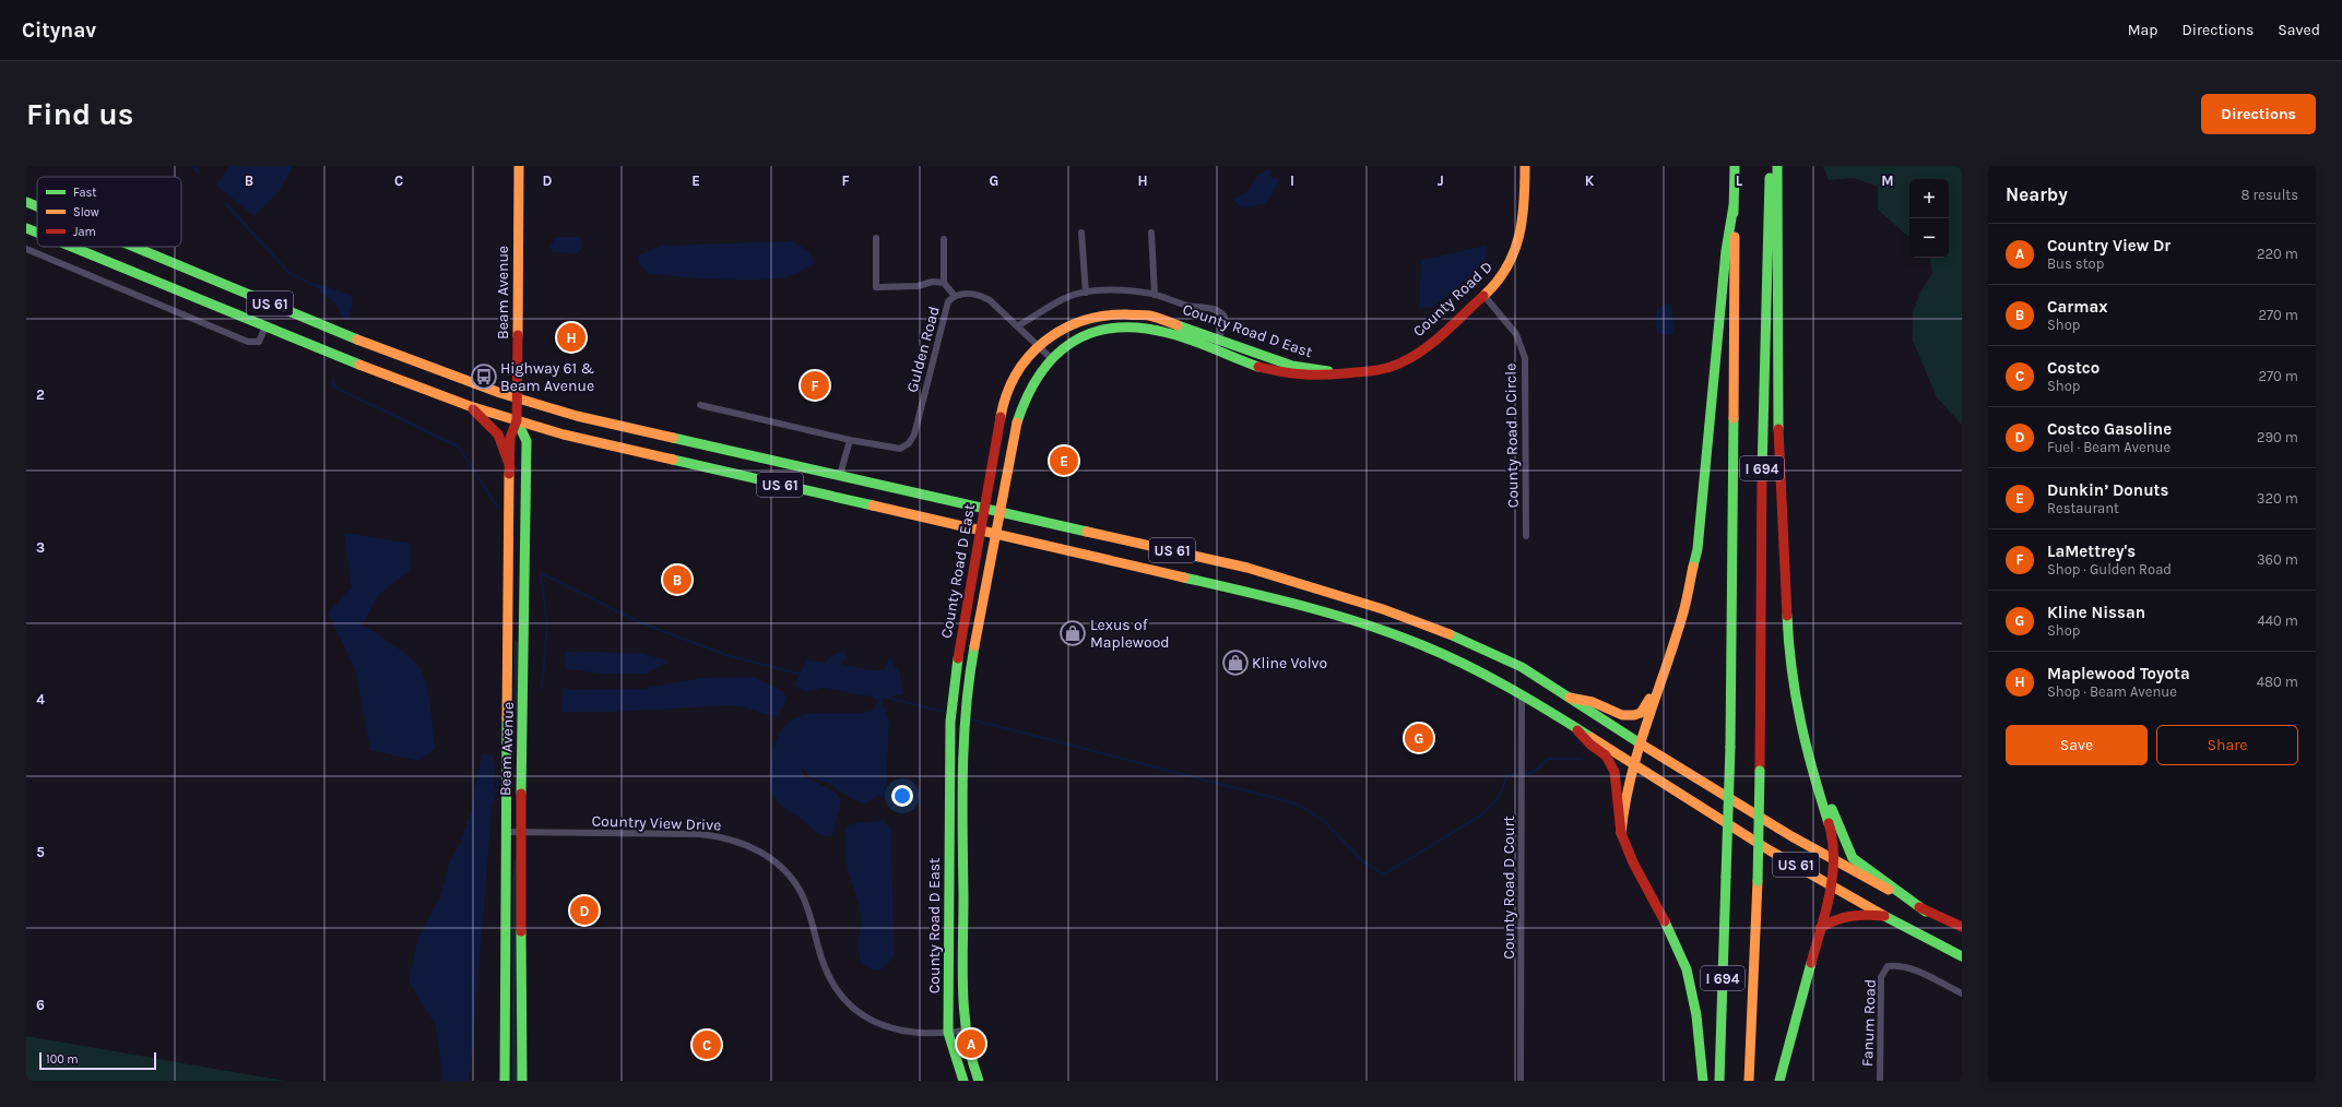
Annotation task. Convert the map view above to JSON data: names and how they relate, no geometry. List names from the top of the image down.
{
  "streets": {
    "main road": [
      "Beam Avenue",
      "County Road D",
      "US 61",
      "County Road D East",
      "I 694"
    ],
    "street": [
      "Gulden Road",
      "County Road D Circle",
      "Country View Drive",
      "County Road D Court",
      "Fanum Road"
    ]
  },
  "crossings": [
    ["Beam Avenue", "US 61"],
    ["Beam Avenue", "Country View Drive"],
    ["County Road D", "County Road D East"],
    ["County Road D", "County Road D Circle"],
    ["US 61", "County Road D East"],
    ["US 61", "County Road D Court"],
    ["County Road D East", "Gulden Road"],
    ["County Road D East", "Country View Drive"]
  ],
  "places": {
    "bus stop": ["Highway 61 & Beam Avenue"],
    "shop": ["Lexus of Maplewood", "Kline Volvo"]
  },
  "legend": ["Fast", "Slow", "Jam"],
  "scale_bar": "100 m",
  "page": {
    "header": "Citynav",
    "nav": ["Map", "Directions", "Saved"],
    "buttons": [
      "Directions",
      ["Save", "Share"]
    ],
    "title": "Find us",
    "heading": ["Nearby", "8 results"],
    "map_buttons": ["+", "−"],
    "list": [
      {
        "mark": "A",
        "name": "Country View Dr",
        "note": "Bus stop",
        "value": "220 m"
      },
      {
        "mark": "B",
        "name": "Carmax",
        "note": "Shop",
        "value": "270 m"
      },
      {
        "mark": "C",
        "name": "Costco",
        "note": "Shop",
        "value": "270 m"
      },
      {
        "mark": "D",
        "name": "Costco Gasoline",
        "note": "Fuel · Beam Avenue",
        "value": "290 m"
      },
      {
        "mark": "E",
        "name": "Dunkin’ Donuts",
        "note": "Restaurant",
        "value": "320 m"
      },
      {
        "mark": "F",
        "name": "LaMettrey's",
        "note": "Shop · Gulden Road",
        "value": "360 m"
      },
      {
        "mark": "G",
        "name": "Kline Nissan",
        "note": "Shop",
        "value": "440 m"
      },
      {
        "mark": "H",
        "name": "Maplewood Toyota",
        "note": "Shop · Beam Avenue",
        "value": "480 m"
      }
    ],
    "pins": [
      "H",
      "F",
      "E",
      "B",
      "G",
      "D",
      "A",
      "C"
    ],
    "scale": "100 m"
  },
  "grid": {
    "columns": [
      "B",
      "C",
      "D",
      "E",
      "F",
      "G",
      "H",
      "I",
      "J",
      "K",
      "L",
      "M"
    ],
    "rows": [
      "2",
      "3",
      "4",
      "5",
      "6"
    ]
  }
}
